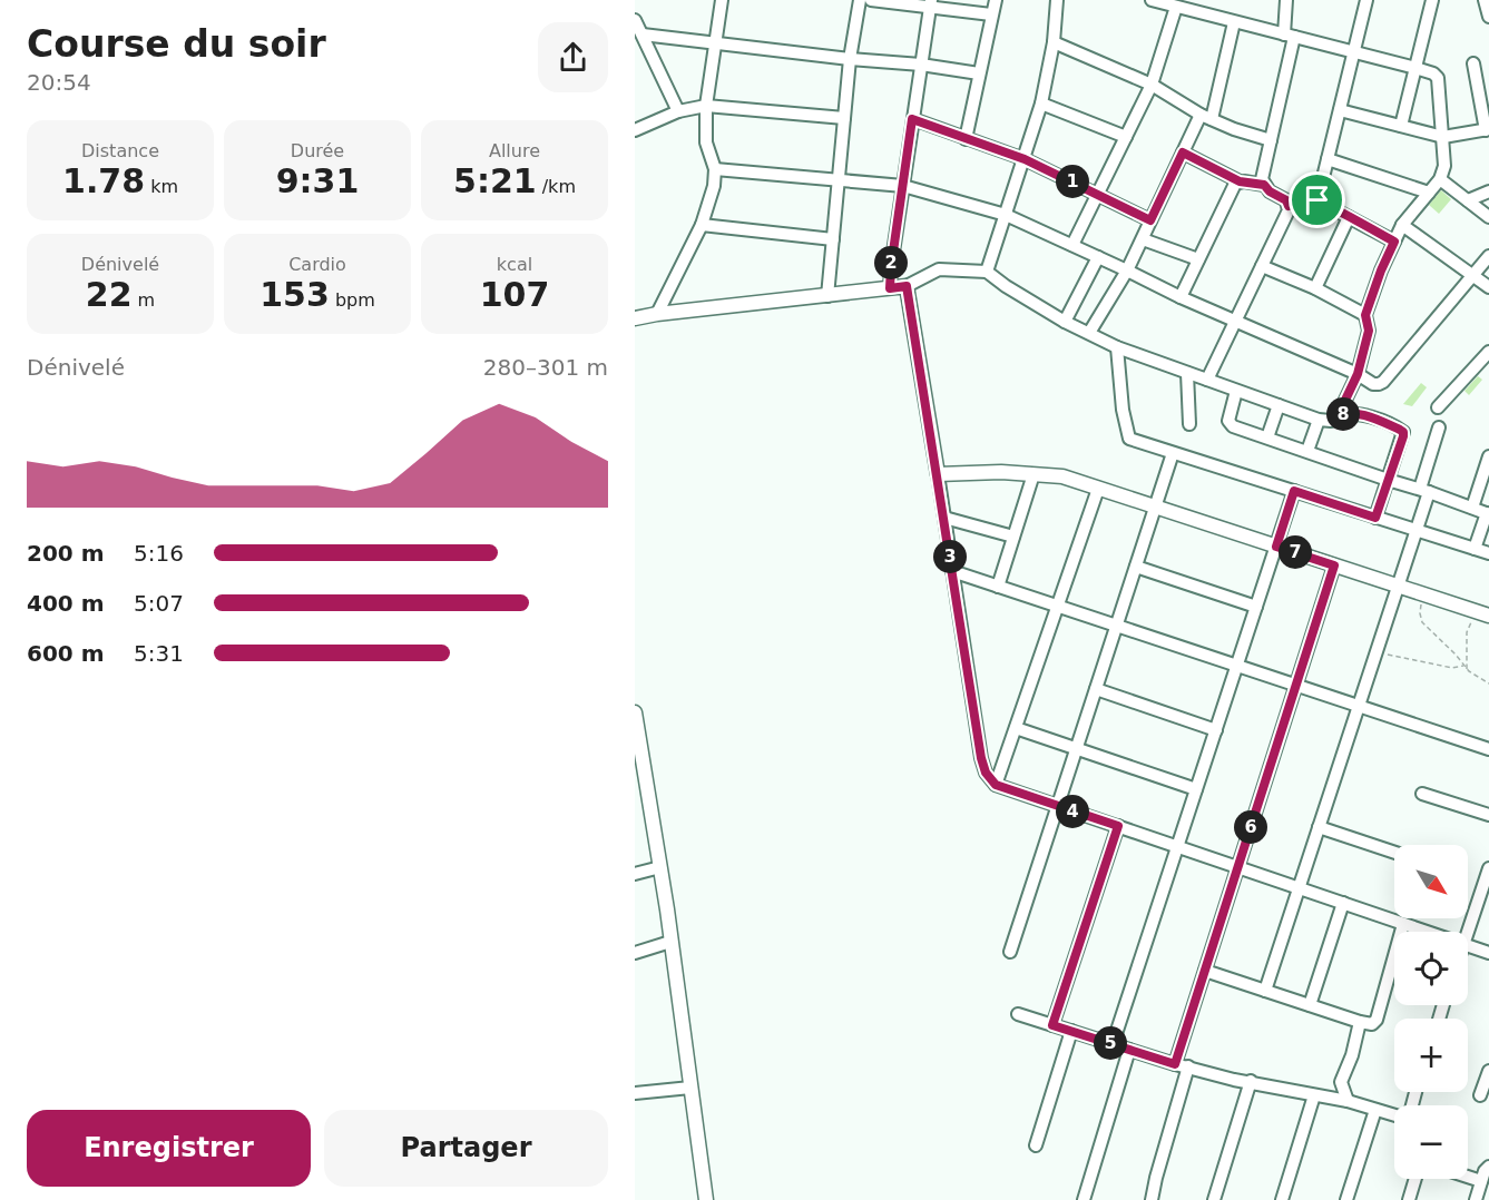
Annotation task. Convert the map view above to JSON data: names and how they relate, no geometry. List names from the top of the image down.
{
  "north": "bottom right",
  "page": {
    "heading": ["Course du soir", "20:54"],
    "stats": [
      ["Distance", "1.78 km"],
      ["Durée", "9:31"],
      ["Allure", "5:21 /km"],
      ["Dénivelé", "22 m"],
      ["Cardio", "153 bpm"],
      ["kcal", "107"]
    ],
    "pins": [
      "1",
      "2",
      "8",
      "7",
      "3",
      "4",
      "6",
      "5"
    ],
    "chart": ["Dénivelé", "280–301 m"],
    "list": [
      {
        "name": "200 m",
        "note": "5:16"
      },
      {
        "name": "400 m",
        "note": "5:07"
      },
      {
        "name": "600 m",
        "note": "5:31"
      }
    ],
    "map_buttons": ["+", "−"],
    "buttons": ["Enregistrer", "Partager"]
  }
}
